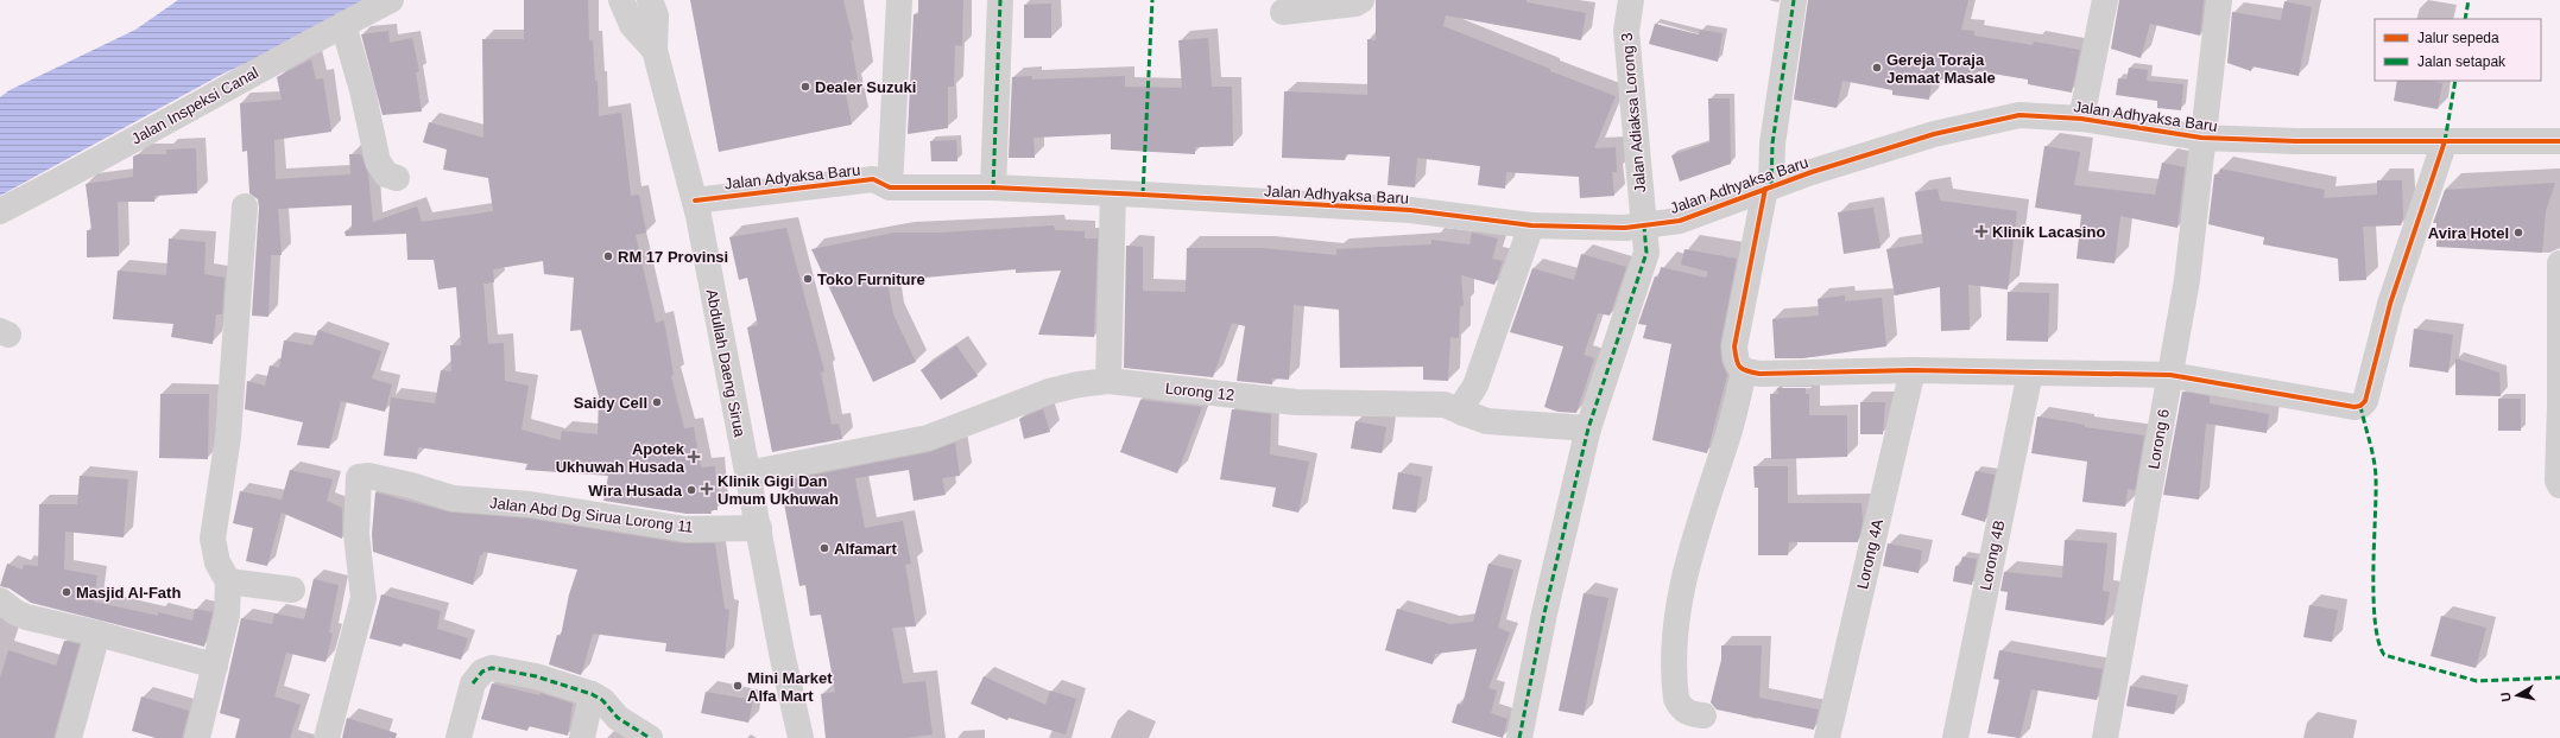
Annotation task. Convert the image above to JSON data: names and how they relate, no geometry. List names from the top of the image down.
{
  "streets": {
    "street": [
      "Jalan Inspeksi Canal",
      "Jalan Adiaksa Lorong 3",
      "Jalan Adhyaksa Baru",
      "Jalan Adyaksa Baru",
      "Abdullah Daeng Sirua",
      "Lorong 12",
      "Lorong 6",
      "Jalan Abd Dg Sirua Lorong 11",
      "Lorong 4A",
      "Lorong 4B"
    ]
  },
  "crossings": [
    ["Jalan Adiaksa Lorong 3", "Jalan Adhyaksa Baru"],
    ["Jalan Adiaksa Lorong 3", "Lorong 12"],
    ["Jalan Adhyaksa Baru", "Jalan Adyaksa Baru"],
    ["Jalan Adhyaksa Baru", "Lorong 6"],
    ["Jalan Adyaksa Baru", "Abdullah Daeng Sirua"],
    ["Abdullah Daeng Sirua", "Lorong 12"],
    ["Abdullah Daeng Sirua", "Jalan Abd Dg Sirua Lorong 11"]
  ],
  "places": {
    "other": [
      "Gereja Toraja Jemaat Masale",
      "Dealer Suzuki",
      "Avira Hotel",
      "RM 17 Provinsi",
      "Toko Furniture",
      "Saidy Cell",
      "Wira Husada",
      "Alfamart",
      "Masjid Al-Fath",
      "Mini Market Alfa Mart"
    ],
    "health": ["Klinik Lacasino", "Apotek Ukhuwah Husada", "Klinik Gigi Dan Umum Ukhuwah"]
  },
  "legend": ["Jalur sepeda", "Jalan setapak"],
  "north": "left"
}
